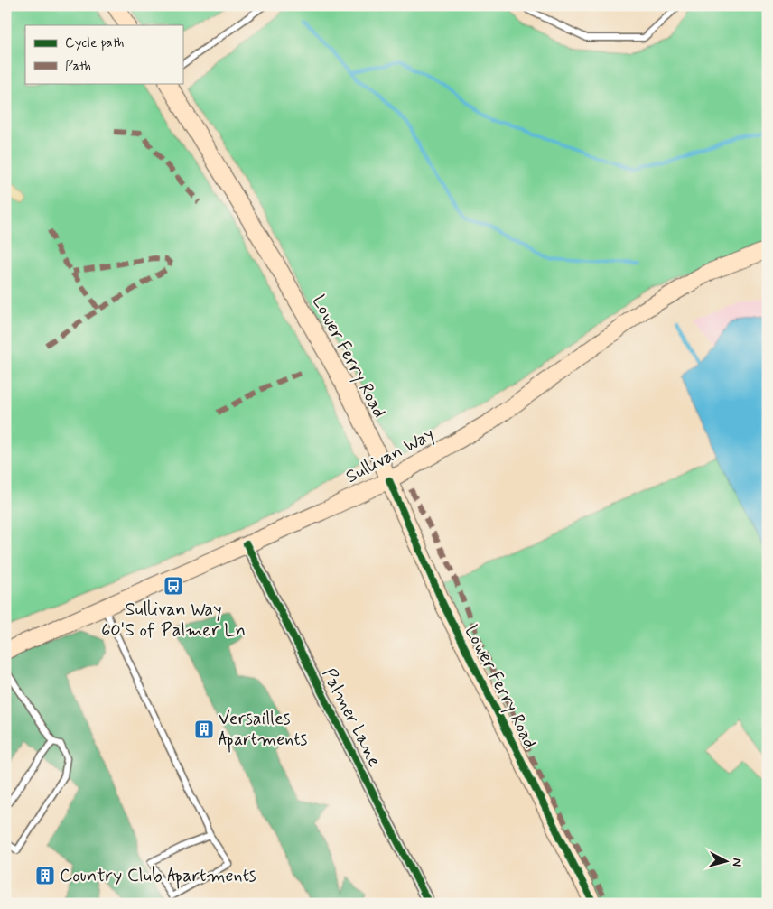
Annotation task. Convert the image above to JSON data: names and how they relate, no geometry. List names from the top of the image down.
{
  "streets": {
    "main road": ["Lower Ferry Road", "Sullivan Way"],
    "street": ["Palmer Lane"]
  },
  "crossings": [
    ["Lower Ferry Road", "Sullivan Way"],
    ["Sullivan Way", "Palmer Lane"]
  ],
  "places": {
    "bus stop": ["Sullivan Way 60'S of Palmer Ln"],
    "building": ["Versailles Apartments", "Country Club Apartments"]
  },
  "legend": ["Cycle path", "Path"],
  "north": "right"
}
